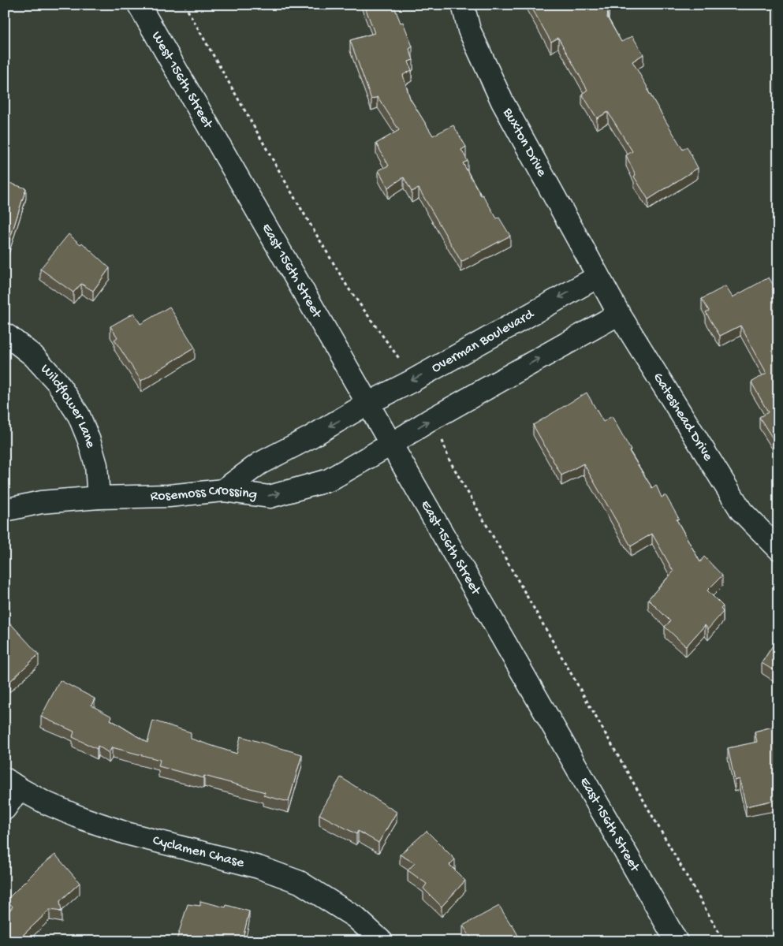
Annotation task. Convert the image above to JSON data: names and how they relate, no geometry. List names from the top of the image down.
{
  "streets": {
    "street": [
      "West 156th Street",
      "Buxton Drive",
      "East 156th Street",
      "Overman Boulevard",
      "Wildflower Lane",
      "Gateshead Drive",
      "Rosemoss Crossing",
      "Cyclamen Chase"
    ]
  },
  "crossings": [
    ["West 156th Street", "East 156th Street"],
    ["Buxton Drive", "Overman Boulevard"],
    ["Buxton Drive", "Gateshead Drive"],
    ["East 156th Street", "Overman Boulevard"],
    ["East 156th Street", "Rosemoss Crossing"],
    ["Overman Boulevard", "Gateshead Drive"],
    ["Overman Boulevard", "Rosemoss Crossing"],
    ["Wildflower Lane", "Rosemoss Crossing"],
    ["Gateshead Drive", "Rosemoss Crossing"]
  ],
  "one_way": ["Overman Boulevard", "Rosemoss Crossing"]
}
